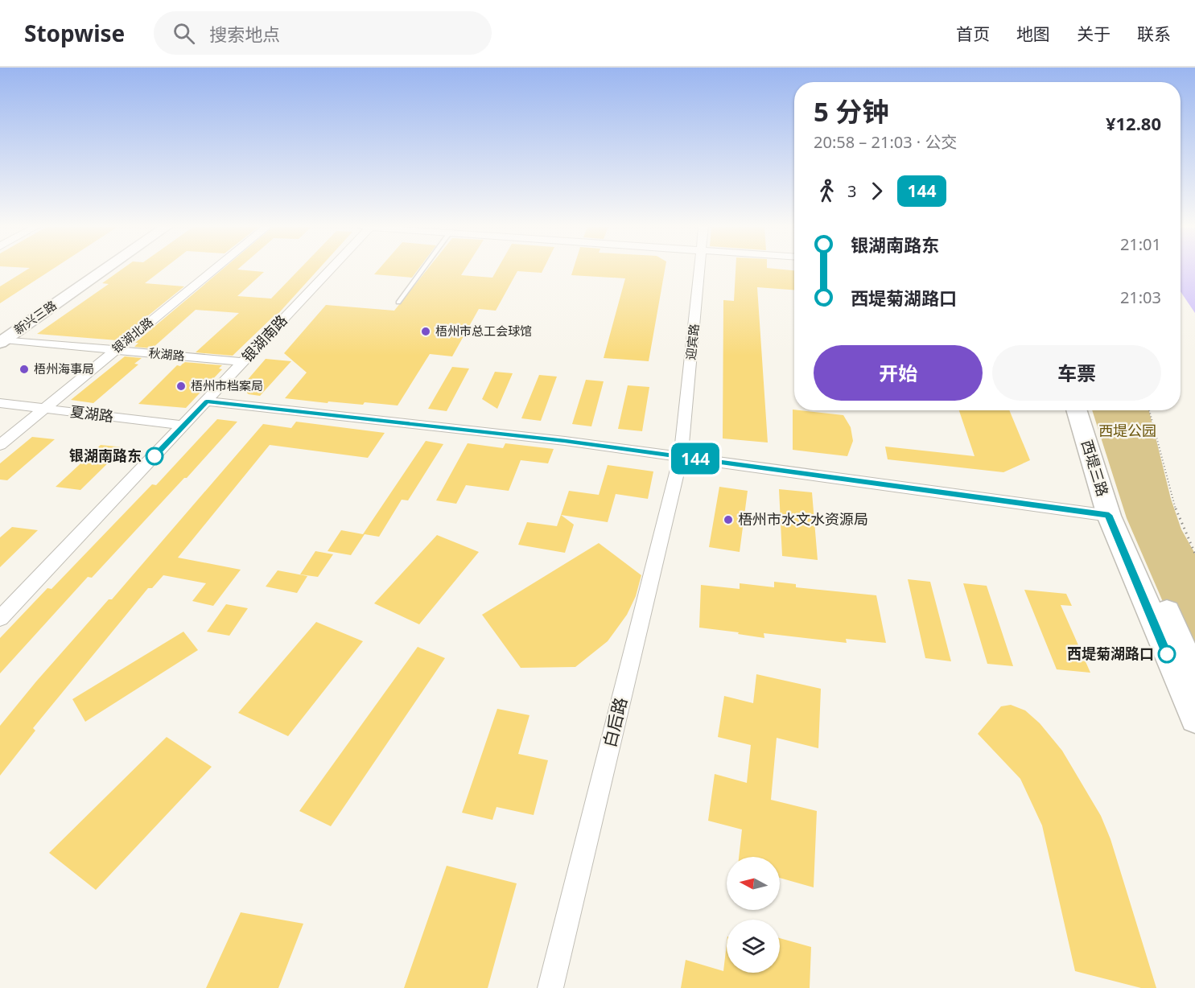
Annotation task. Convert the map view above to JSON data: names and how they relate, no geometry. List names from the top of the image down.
{
  "streets": {
    "main road": ["新兴三路", "西堤三路"],
    "street": [
      "银湖北路",
      "银湖南路",
      "迎宾路",
      "秋湖路",
      "夏湖路",
      "白后路"
    ]
  },
  "crossings": [
    ["新兴三路", "秋湖路"],
    ["银湖北路", "秋湖路"],
    ["银湖北路", "夏湖路"],
    ["银湖南路", "秋湖路"],
    ["银湖南路", "夏湖路"],
    ["迎宾路", "白后路"]
  ],
  "parks": ["西堤公园"],
  "places": [
    "梧州市总工会球馆",
    "梧州海事局",
    "梧州市档案局",
    "银湖南路东",
    "梧州市水文水资源局",
    "西堤菊湖路口"
  ],
  "lines": ["bus line 144"],
  "north": "left",
  "page": {
    "header": "Stopwise",
    "search": "搜索地点",
    "nav": [
      "首页",
      "地图",
      "关于",
      "联系"
    ],
    "on_map": "144",
    "heading": ["5 分钟", "20:58 – 21:03 · 公交", "¥12.80"],
    "legs": ["3", "144"],
    "list": [
      {
        "name": "银湖南路东",
        "value": "21:01"
      },
      {
        "name": "西堤菊湖路口",
        "value": "21:03"
      }
    ],
    "buttons": ["开始", "车票"]
  }
}
